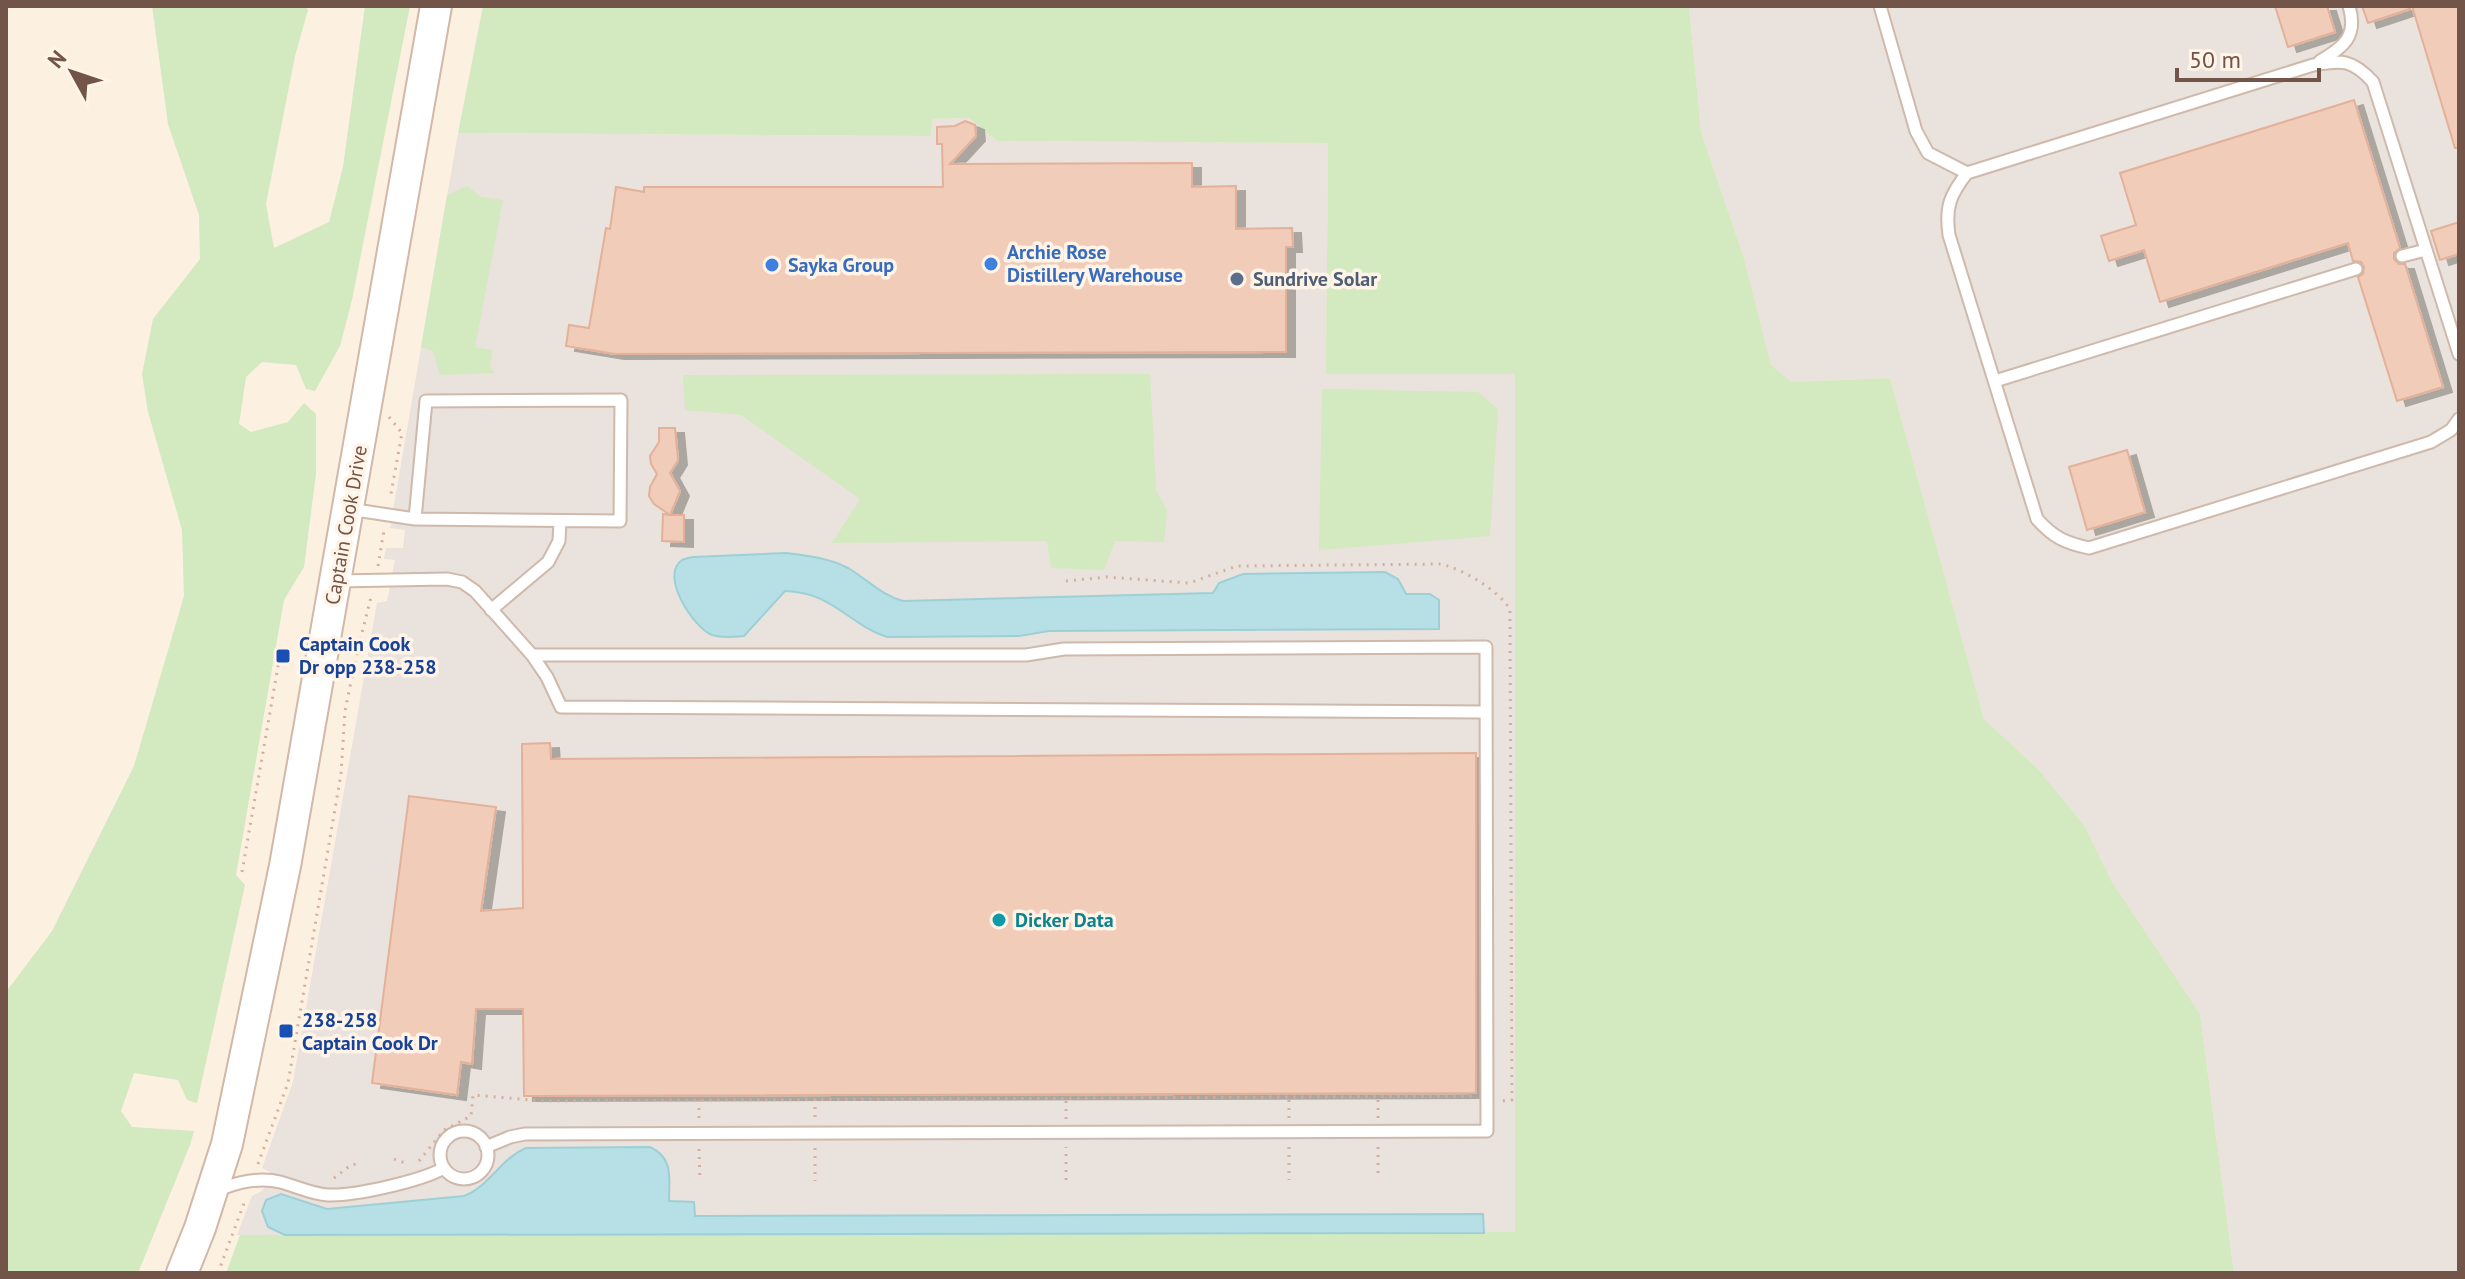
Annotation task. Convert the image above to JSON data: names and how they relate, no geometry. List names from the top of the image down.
{
  "streets": {
    "main road": ["Captain Cook Drive"]
  },
  "places": {
    "other": [
      "Archie Rose Distillery Warehouse",
      "Sayka Group",
      "Sundrive Solar",
      "Dicker Data"
    ],
    "transit": ["Captain Cook Dr opp 238-258", "238-258 Captain Cook Dr"]
  },
  "scale_bar": "50 m",
  "north": "top left"
}
